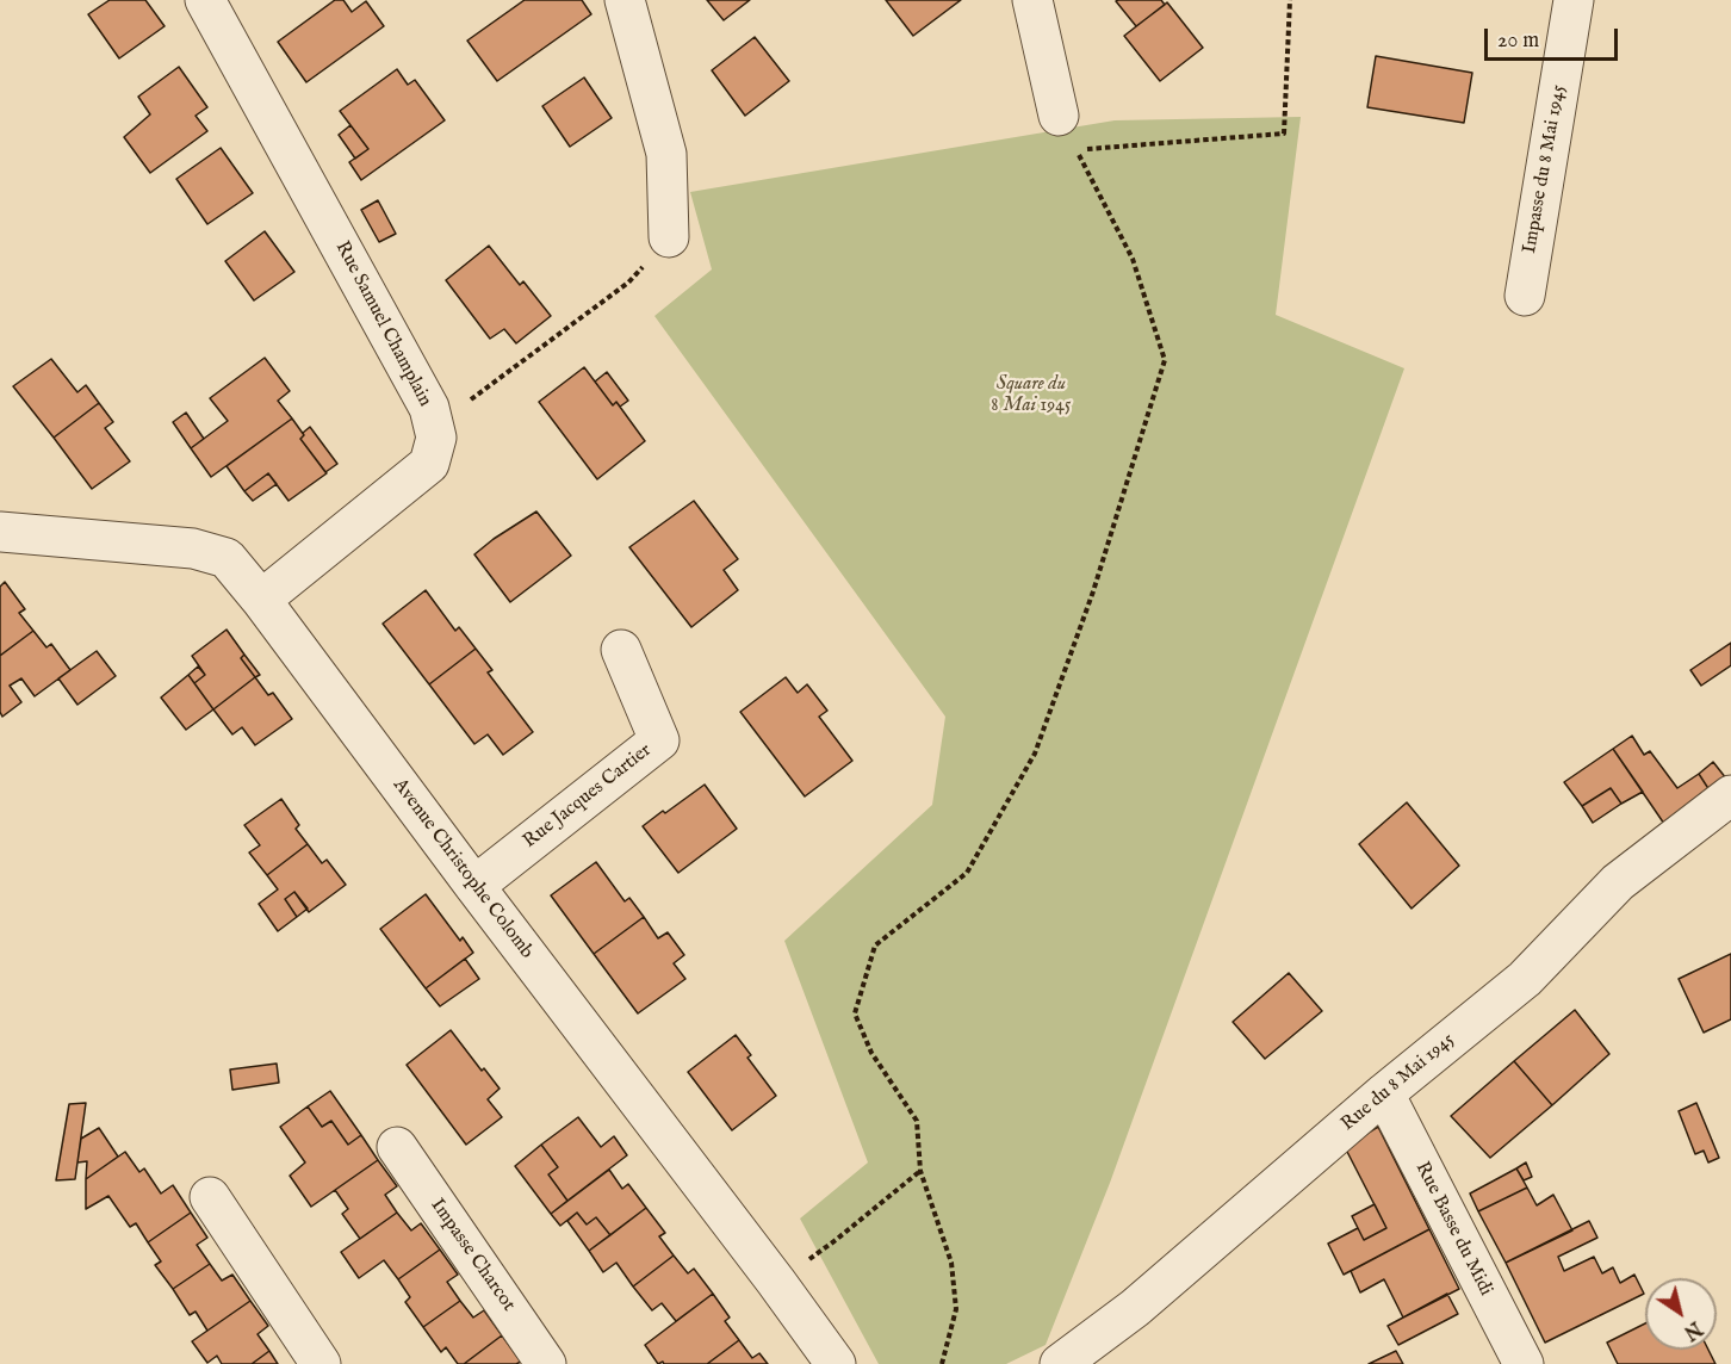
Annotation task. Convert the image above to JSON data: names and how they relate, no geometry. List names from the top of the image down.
{
  "streets": {
    "street": [
      "Impasse du 8 Mai 1945",
      "Rue Samuel Champlain",
      "Rue Jacques Cartier",
      "Avenue Christophe Colomb",
      "Rue du 8 Mai 1945",
      "Rue Basse du Midi",
      "Impasse Charcot"
    ]
  },
  "crossings": [
    ["Rue Jacques Cartier", "Avenue Christophe Colomb"],
    ["Rue du 8 Mai 1945", "Rue Basse du Midi"]
  ],
  "parks": ["Square du 8 Mai 1945"],
  "scale_bar": "20 m",
  "north": "bottom right"
}
